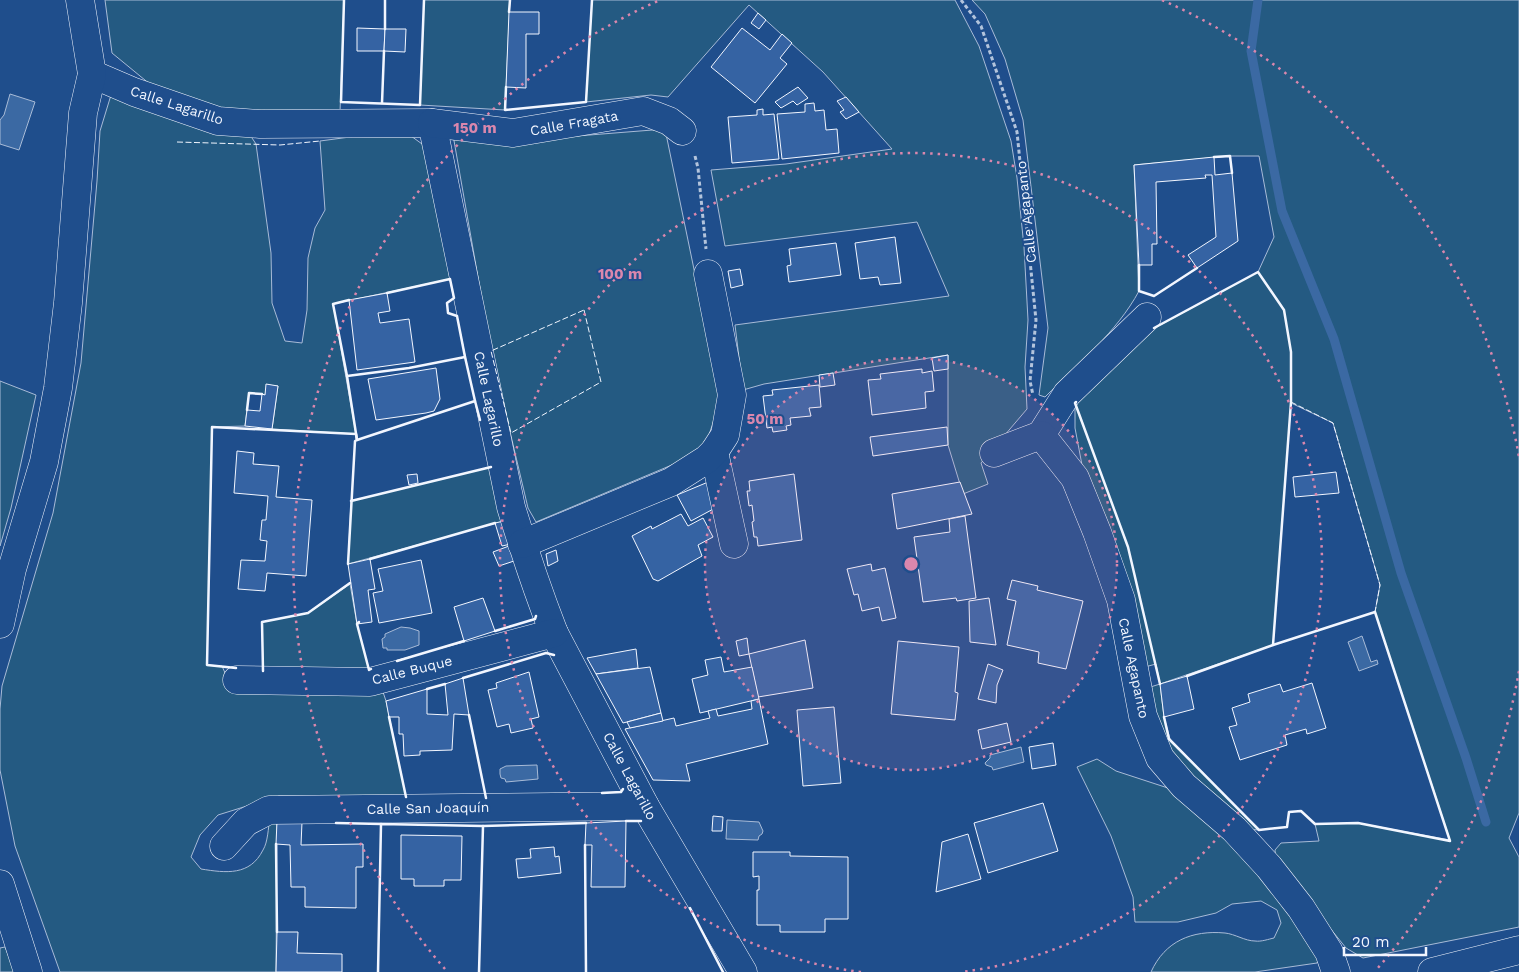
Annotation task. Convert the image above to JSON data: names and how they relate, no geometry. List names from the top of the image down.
{
  "streets": {
    "street": [
      "Calle Lagarillo",
      "Calle Fragata",
      "Calle Agapanto",
      "Calle Buque",
      "Calle San Joaquín"
    ]
  },
  "crossings": [
    ["Calle Lagarillo", "Calle Fragata"],
    ["Calle Lagarillo", "Calle Buque"],
    ["Calle Lagarillo", "Calle San Joaquín"]
  ],
  "scale_bar": "20 m",
  "rings": ["150 m", "100 m", "50 m"]
}
